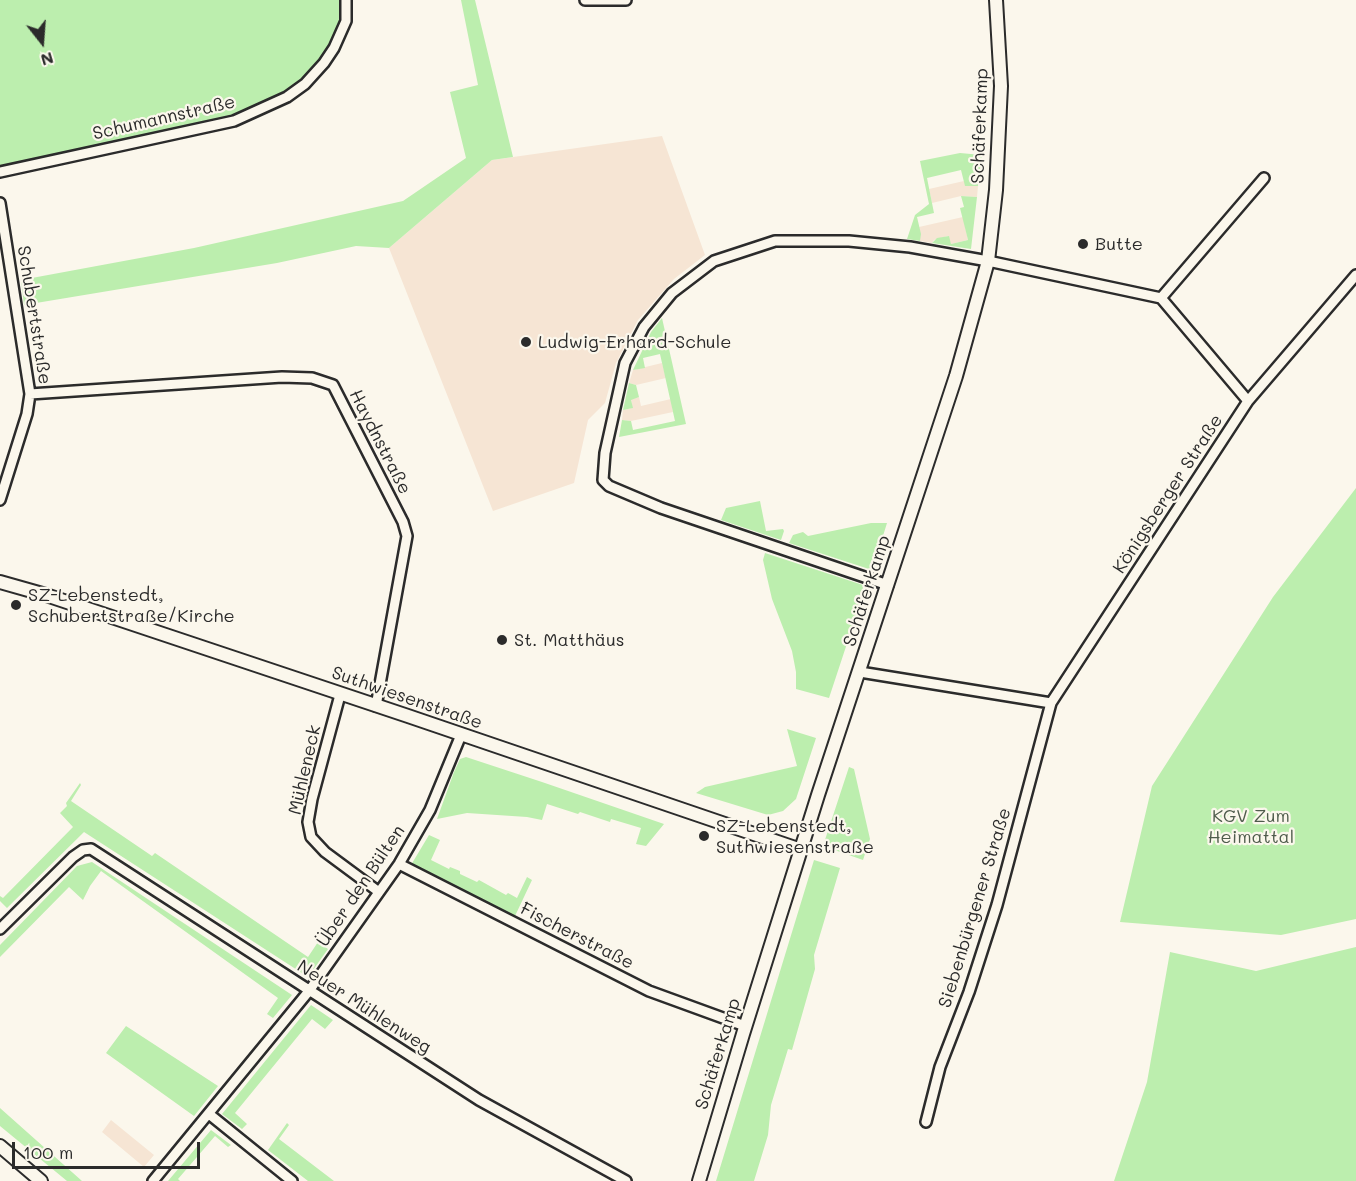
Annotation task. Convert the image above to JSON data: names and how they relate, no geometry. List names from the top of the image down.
{
  "streets": {
    "street": [
      "Schumannstraße",
      "Schäferkamp",
      "Schubertstraße",
      "Haydnstraße",
      "Königsberger Straße",
      "Suthwiesenstraße",
      "Mühleneck",
      "Über den Bülten",
      "Siebenbürgener Straße",
      "Fischerstraße",
      "Neuer Mühlenweg"
    ]
  },
  "crossings": [
    ["Schäferkamp", "Suthwiesenstraße"],
    ["Schäferkamp", "Fischerstraße"],
    ["Schubertstraße", "Haydnstraße"],
    ["Haydnstraße", "Suthwiesenstraße"],
    ["Königsberger Straße", "Siebenbürgener Straße"],
    ["Suthwiesenstraße", "Mühleneck"],
    ["Suthwiesenstraße", "Über den Bülten"],
    ["Mühleneck", "Über den Bülten"],
    ["Über den Bülten", "Fischerstraße"],
    ["Über den Bülten", "Neuer Mühlenweg"]
  ],
  "parks": ["KGV Zum Heimattal"],
  "places": [
    "Butte",
    "Ludwig-Erhard-Schule",
    "SZ-Lebenstedt, Schubertstraße/Kirche",
    "St. Matthäus",
    "SZ-Lebenstedt, Suthwiesenstraße"
  ],
  "scale_bar": "100 m",
  "north": "bottom"
}
